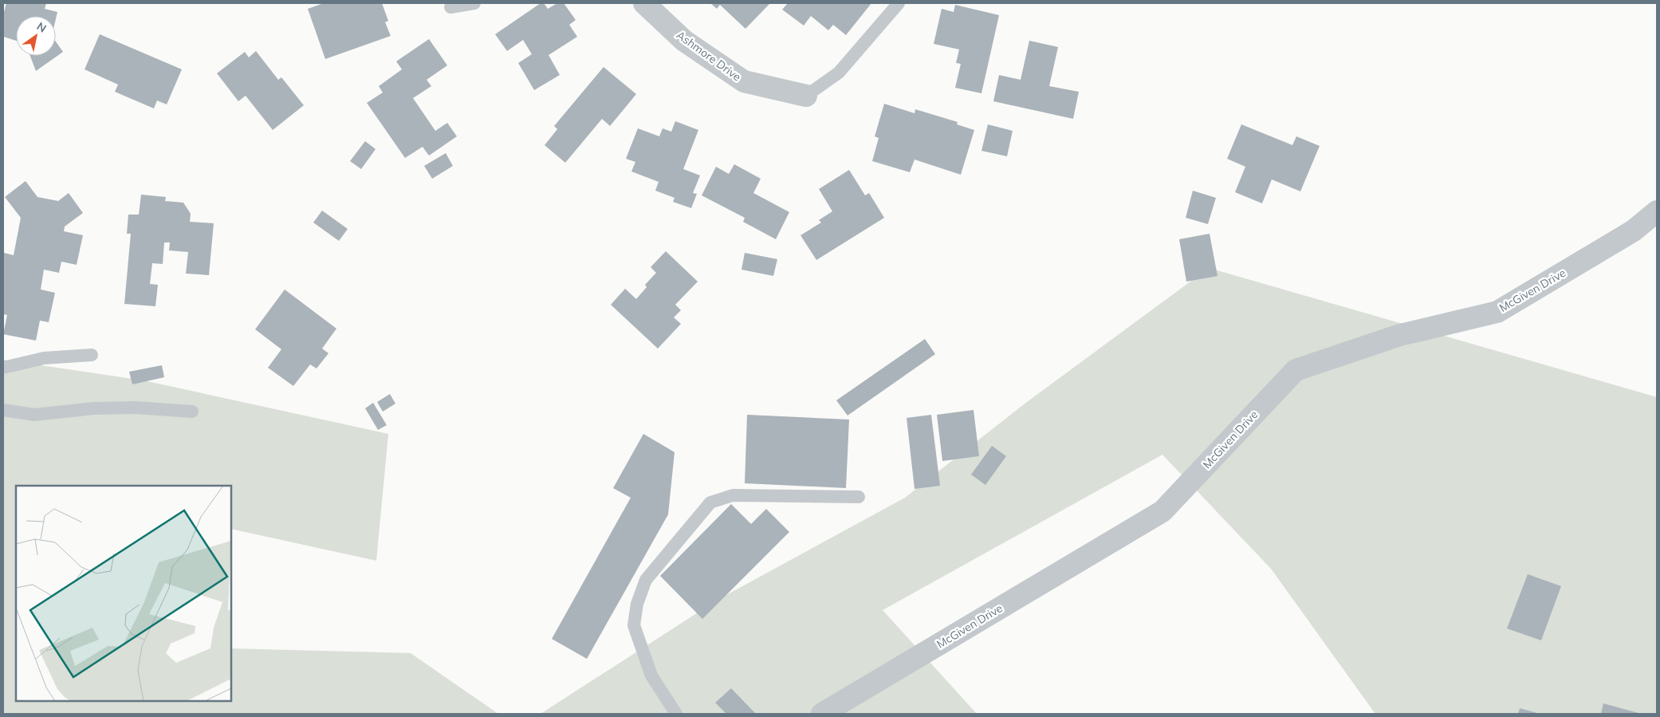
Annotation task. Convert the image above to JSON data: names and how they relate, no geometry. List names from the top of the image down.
{
  "streets": {
    "street": ["Ashmore Drive", "McGiven Drive"]
  },
  "north": "top right"
}
